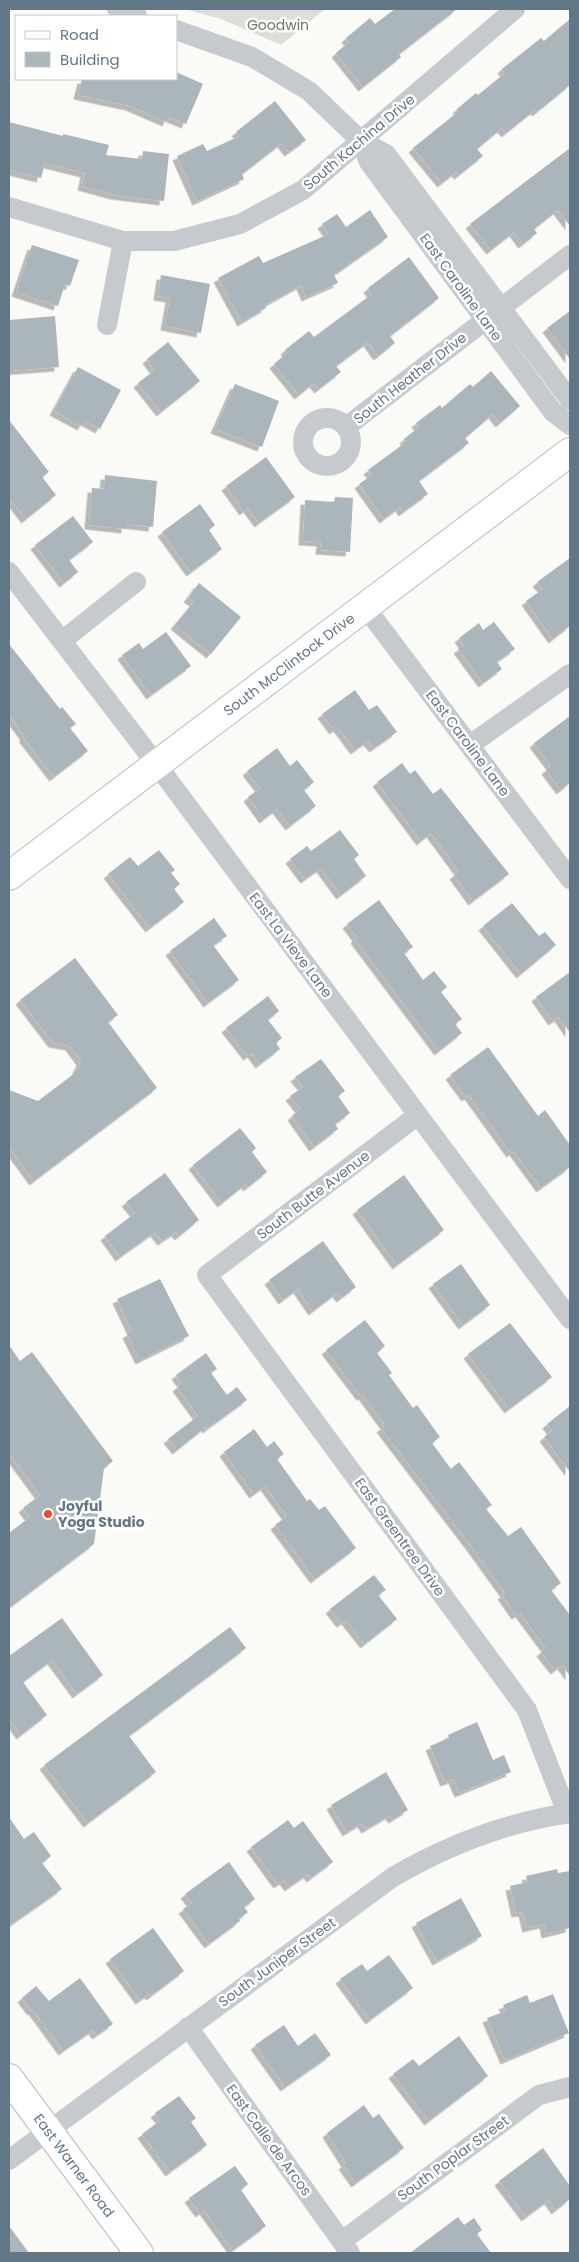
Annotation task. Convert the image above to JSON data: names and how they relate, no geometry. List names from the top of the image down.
{
  "streets": {
    "main road": ["South McClintock Drive", "East Warner Road"],
    "street": [
      "South Kachina Drive",
      "East Caroline Lane",
      "South Heather Drive",
      "East La Vieve Lane",
      "South Butte Avenue",
      "East Greentree Drive",
      "South Juniper Street",
      "East Calle de Arcos",
      "South Poplar Street"
    ]
  },
  "crossings": [
    ["South Kachina Drive", "East Caroline Lane"],
    ["East Caroline Lane", "South Heather Drive"],
    ["East Caroline Lane", "South McClintock Drive"],
    ["South McClintock Drive", "East La Vieve Lane"],
    ["East La Vieve Lane", "South Butte Avenue"],
    ["South Butte Avenue", "East Greentree Drive"],
    ["East Greentree Drive", "South Juniper Street"],
    ["South Juniper Street", "East Calle de Arcos"],
    ["South Juniper Street", "East Warner Road"],
    ["East Calle de Arcos", "South Poplar Street"]
  ],
  "parks": ["Goodwin"],
  "places": ["Joyful Yoga Studio"],
  "legend": ["Road", "Building"]
}
